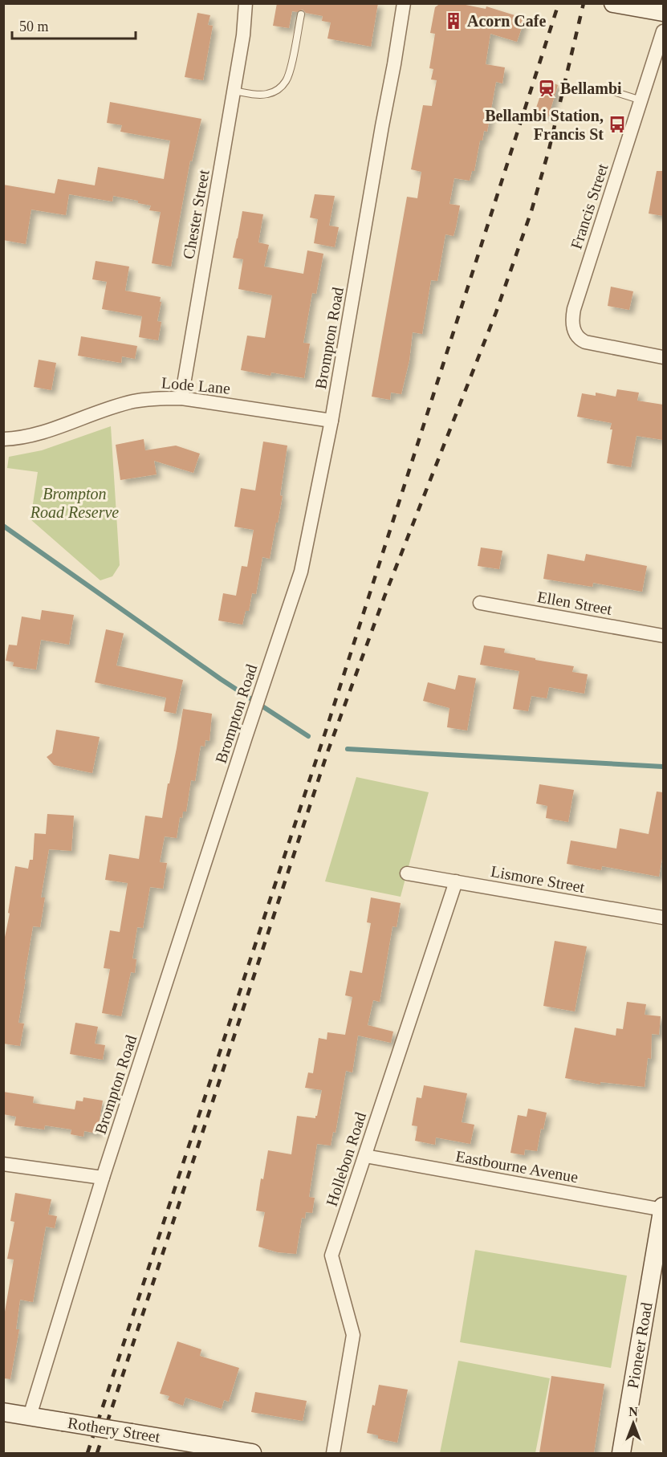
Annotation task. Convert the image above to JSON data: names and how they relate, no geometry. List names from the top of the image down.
{
  "streets": {
    "main road": ["Pioneer Road", "Rothery Street"],
    "street": [
      "Francis Street",
      "Chester Street",
      "Brompton Road",
      "Lode Lane",
      "Ellen Street",
      "Lismore Street",
      "Hollebon Road",
      "Eastbourne Avenue"
    ]
  },
  "crossings": [
    ["Chester Street", "Lode Lane"],
    ["Brompton Road", "Lode Lane"],
    ["Brompton Road", "Rothery Street"],
    ["Lismore Street", "Hollebon Road"],
    ["Hollebon Road", "Eastbourne Avenue"],
    ["Eastbourne Avenue", "Pioneer Road"]
  ],
  "parks": ["Brompton Road Reserve"],
  "places": {
    "building": ["Acorn Cafe"],
    "station": ["Bellambi"],
    "bus stop": ["Bellambi Station, Francis St"]
  },
  "scale_bar": "50 m",
  "north": "top"
}
